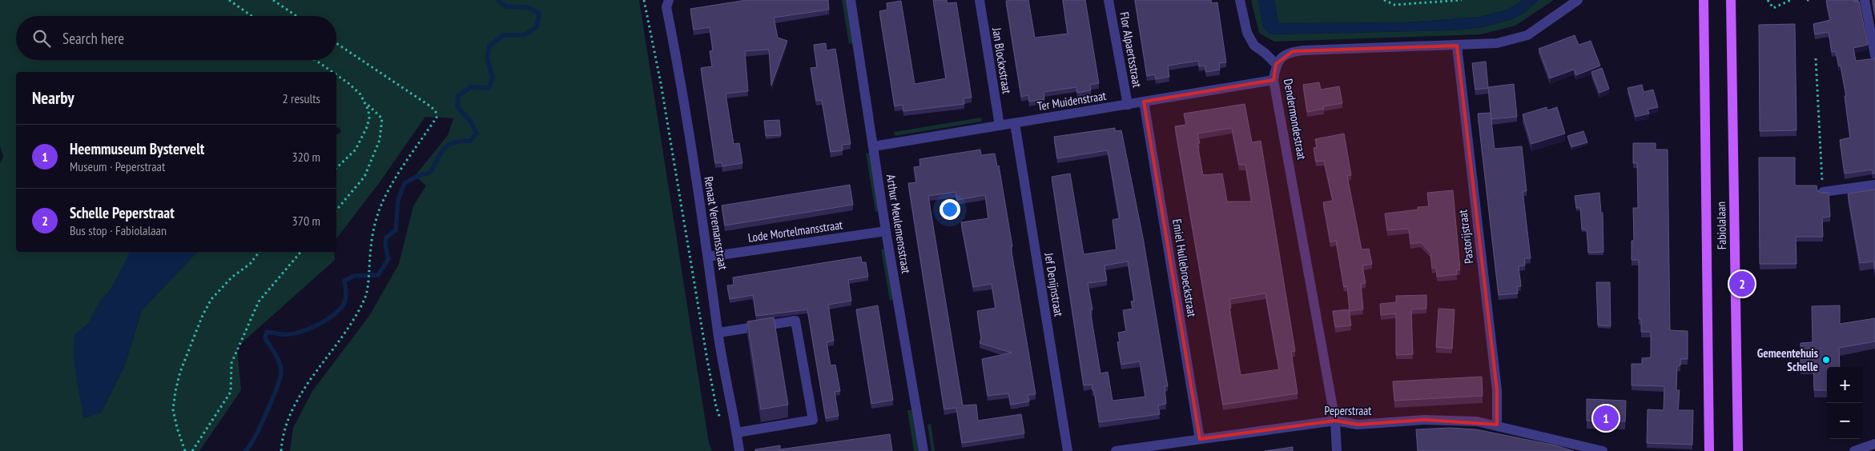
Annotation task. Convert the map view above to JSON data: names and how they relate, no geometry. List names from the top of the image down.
{
  "streets": {
    "main road": ["Fabiolalaan"],
    "street": [
      "Flor Alpaertsstraat",
      "Jan Blockxstraat",
      "Ter Muidenstraat",
      "Dendermondestraat",
      "Renaat Veremansstraat",
      "Arthur Meulemensstraat",
      "Lode Mortelmansstraat",
      "Pastorijstraat",
      "Emiel Hullebroeckstraat",
      "Jef Denijnstraat",
      "Peperstraat"
    ]
  },
  "crossings": [
    ["Flor Alpaertsstraat", "Ter Muidenstraat"],
    ["Jan Blockxstraat", "Ter Muidenstraat"],
    ["Ter Muidenstraat", "Dendermondestraat"],
    ["Ter Muidenstraat", "Arthur Meulemensstraat"],
    ["Ter Muidenstraat", "Emiel Hullebroeckstraat"],
    ["Ter Muidenstraat", "Jef Denijnstraat"],
    ["Dendermondestraat", "Pastorijstraat"],
    ["Dendermondestraat", "Peperstraat"],
    ["Renaat Veremansstraat", "Lode Mortelmansstraat"],
    ["Arthur Meulemensstraat", "Lode Mortelmansstraat"],
    ["Pastorijstraat", "Peperstraat"],
    ["Emiel Hullebroeckstraat", "Peperstraat"]
  ],
  "places": ["Gemeentehuis Schelle"],
  "page": {
    "search": "Search here",
    "heading": ["Nearby", "2 results"],
    "list": [
      {
        "mark": "1",
        "name": "Heemmuseum Bystervelt",
        "note": "Museum · Peperstraat",
        "value": "320 m"
      },
      {
        "mark": "2",
        "name": "Schelle Peperstraat",
        "note": "Bus stop · Fabiolalaan",
        "value": "370 m"
      }
    ],
    "pins": ["2", "1"],
    "map_buttons": ["+", "−"]
  }
}
